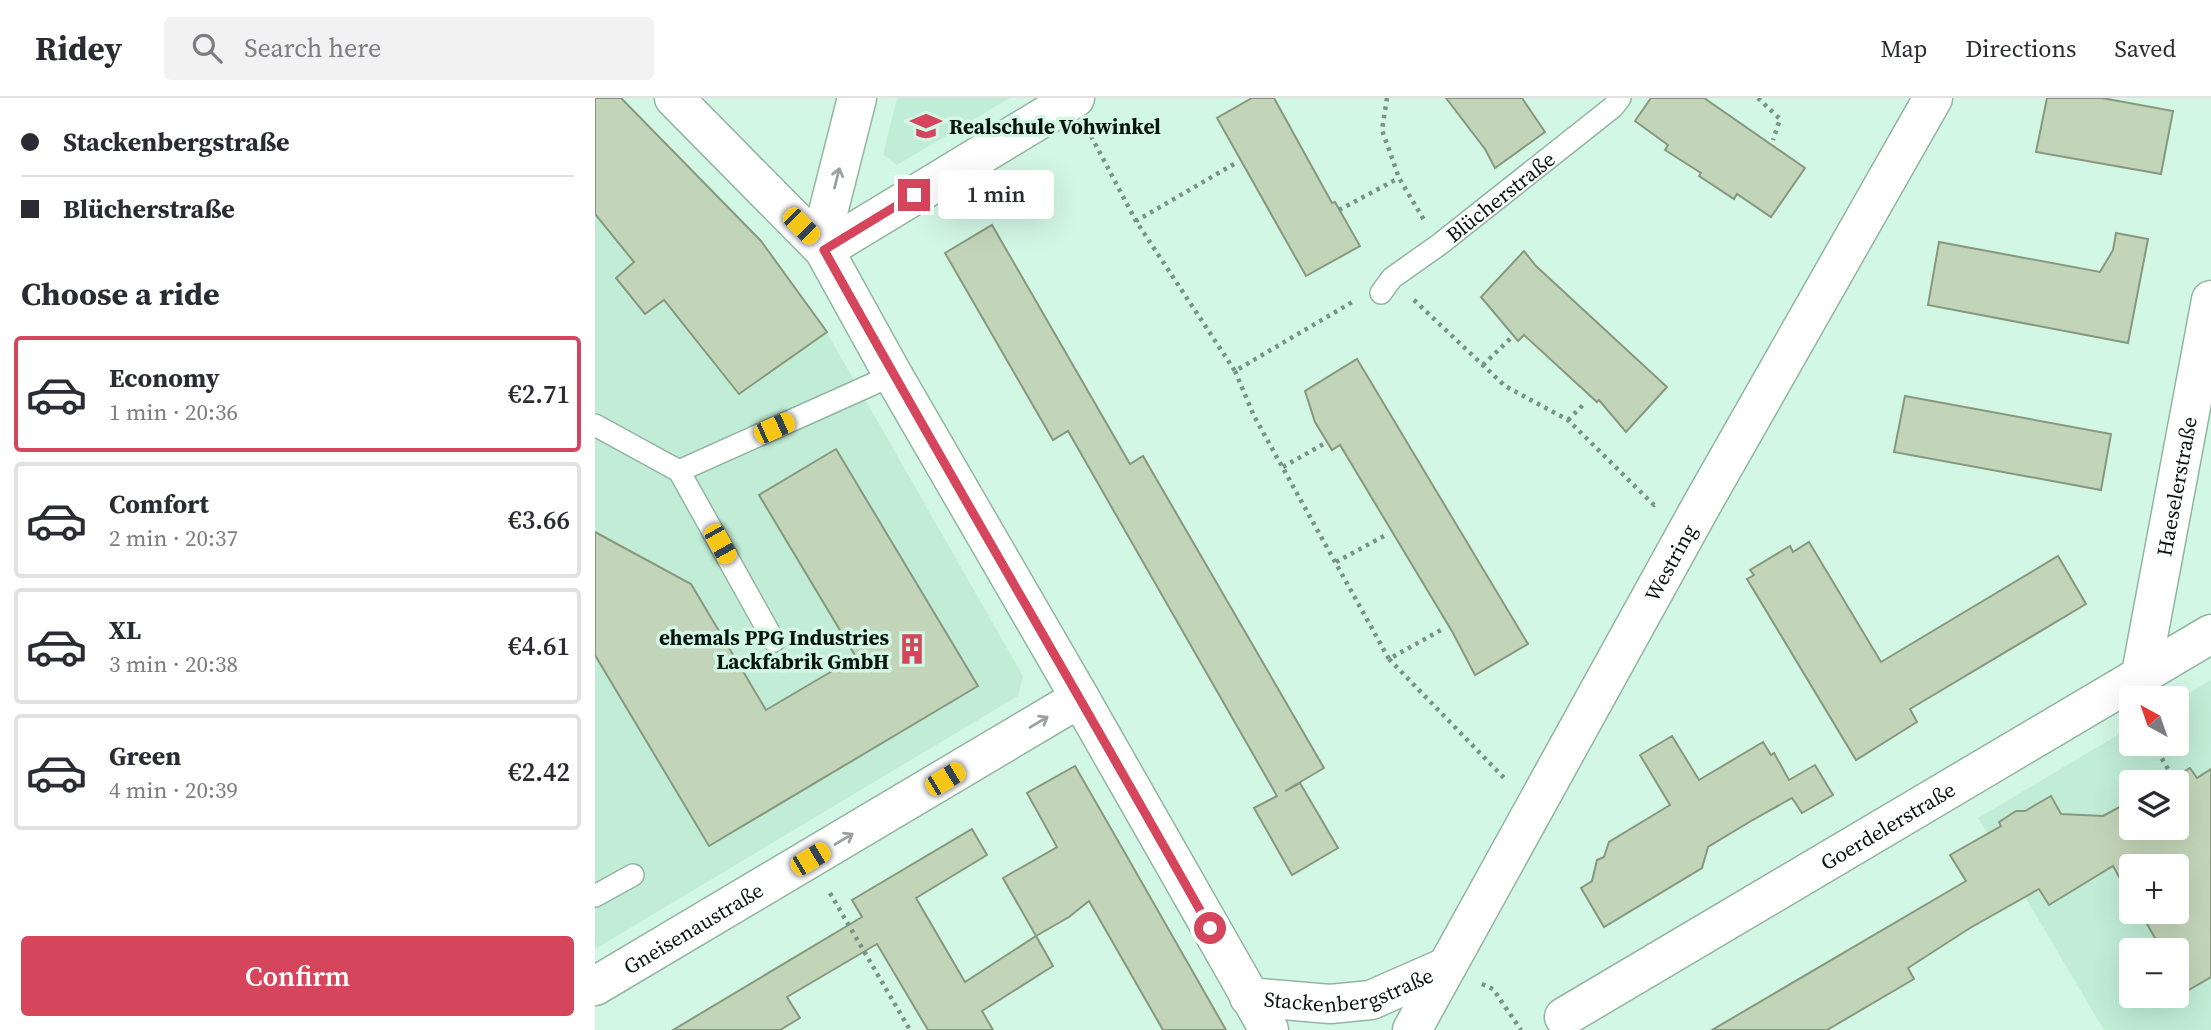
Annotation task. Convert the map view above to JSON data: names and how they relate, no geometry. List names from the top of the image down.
{
  "streets": {
    "street": [
      "Haeselerstraße",
      "Westring",
      "Goerdelerstraße",
      "Gneisenaustraße",
      "Stackenbergstraße"
    ],
    "lane": ["Blücherstraße"]
  },
  "crossings": [
    ["Haeselerstraße", "Goerdelerstraße"],
    ["Westring", "Stackenbergstraße"],
    ["Gneisenaustraße", "Stackenbergstraße"]
  ],
  "one_way": ["Gneisenaustraße"],
  "places": {
    "school or university": ["Realschule Vohwinkel"],
    "building": ["ehemals PPG Industries Lackfabrik GmbH"]
  },
  "north": "top left",
  "page": {
    "header": "Ridey",
    "search": "Search here",
    "nav": ["Map", "Directions", "Saved"],
    "banner": ["Stackenbergstraße", "Blücherstraße"],
    "bubble": "1 min",
    "heading": "Choose a ride",
    "list": [
      {
        "name": "Economy",
        "note": "1 min · 20:36",
        "value": "€2.71"
      },
      {
        "name": "Comfort",
        "note": "2 min · 20:37",
        "value": "€3.66"
      },
      {
        "name": "XL",
        "note": "3 min · 20:38",
        "value": "€4.61"
      },
      {
        "name": "Green",
        "note": "4 min · 20:39",
        "value": "€2.42"
      }
    ],
    "map_buttons": ["+", "−"],
    "buttons": "Confirm"
  }
}
